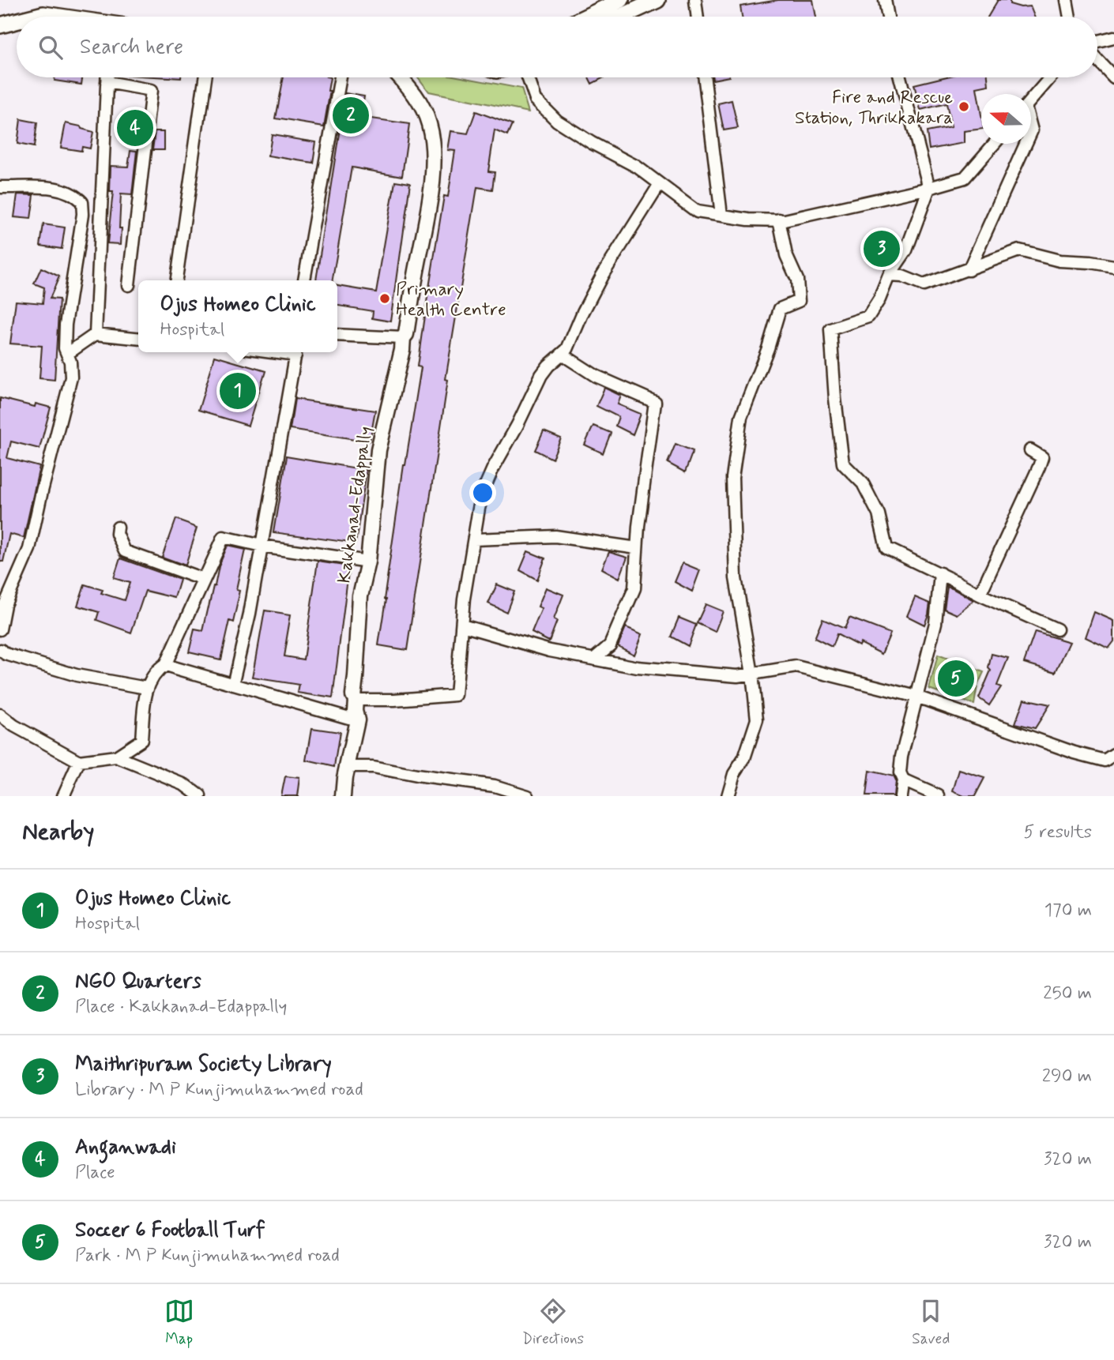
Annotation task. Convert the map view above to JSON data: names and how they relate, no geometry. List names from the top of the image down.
{
  "streets": {
    "street": ["Kakkanad-Edappally"]
  },
  "places": ["Fire and Rescue Station, Thrikkakara", "Primary Health Centre"],
  "north": "left",
  "page": {
    "search": "Search here",
    "pins": [
      "2",
      "4",
      "3",
      "1",
      "5"
    ],
    "popup": ["Ojus Homeo Clinic", "Hospital"],
    "heading": ["Nearby", "5 results"],
    "list": [
      {
        "mark": "1",
        "name": "Ojus Homeo Clinic",
        "note": "Hospital",
        "value": "170 m"
      },
      {
        "mark": "2",
        "name": "NGO Quarters",
        "note": "Place · Kakkanad-Edappally",
        "value": "250 m"
      },
      {
        "mark": "3",
        "name": "Maithripuram Society Library",
        "note": "Library · M P Kunjimuhammed road",
        "value": "290 m"
      },
      {
        "mark": "4",
        "name": "Anganwadi",
        "note": "Place",
        "value": "320 m"
      },
      {
        "mark": "5",
        "name": "Soccer 6 Football Turf",
        "note": "Park · M P Kunjimuhammed road",
        "value": "320 m"
      }
    ],
    "nav": ["Map", "Directions", "Saved"]
  }
}
